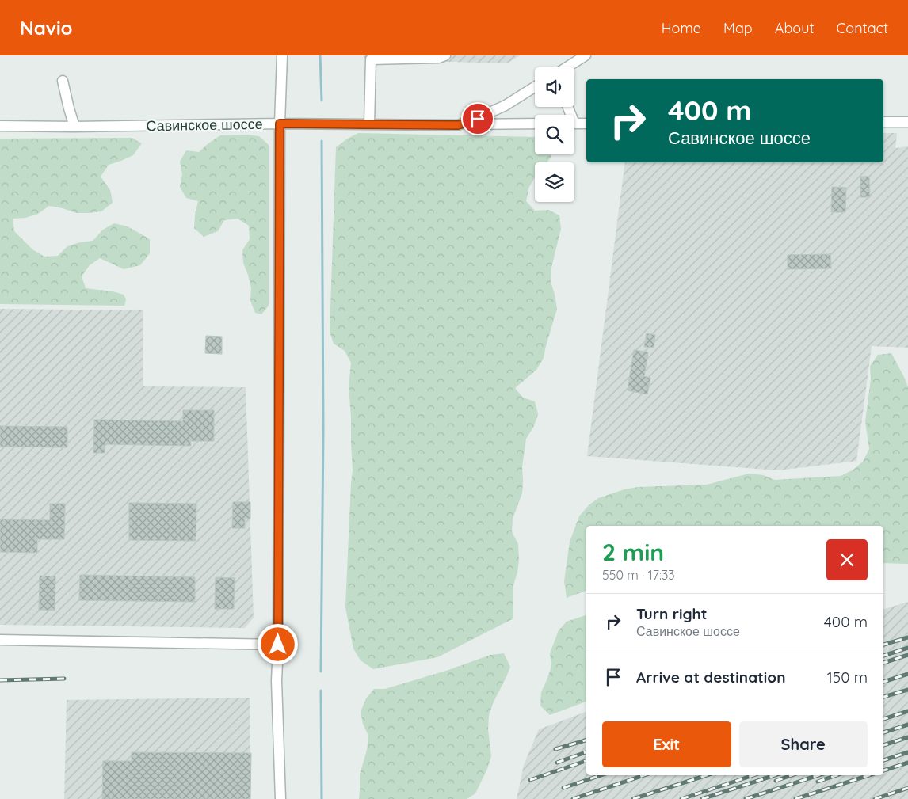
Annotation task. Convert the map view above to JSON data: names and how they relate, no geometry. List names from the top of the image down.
{
  "streets": {
    "street": ["Савинское шоссе"]
  },
  "page": {
    "header": "Navio",
    "nav": [
      "Home",
      "Map",
      "About",
      "Contact"
    ],
    "turn": ["400 m", "Савинское шоссе"],
    "heading": ["2 min", "550 m · 17:33"],
    "list": [
      {
        "name": "Turn right",
        "note": "Савинское шоссе",
        "value": "400 m"
      },
      {
        "name": "Arrive at destination",
        "value": "150 m"
      }
    ],
    "buttons": ["Exit", "Share"]
  }
}
